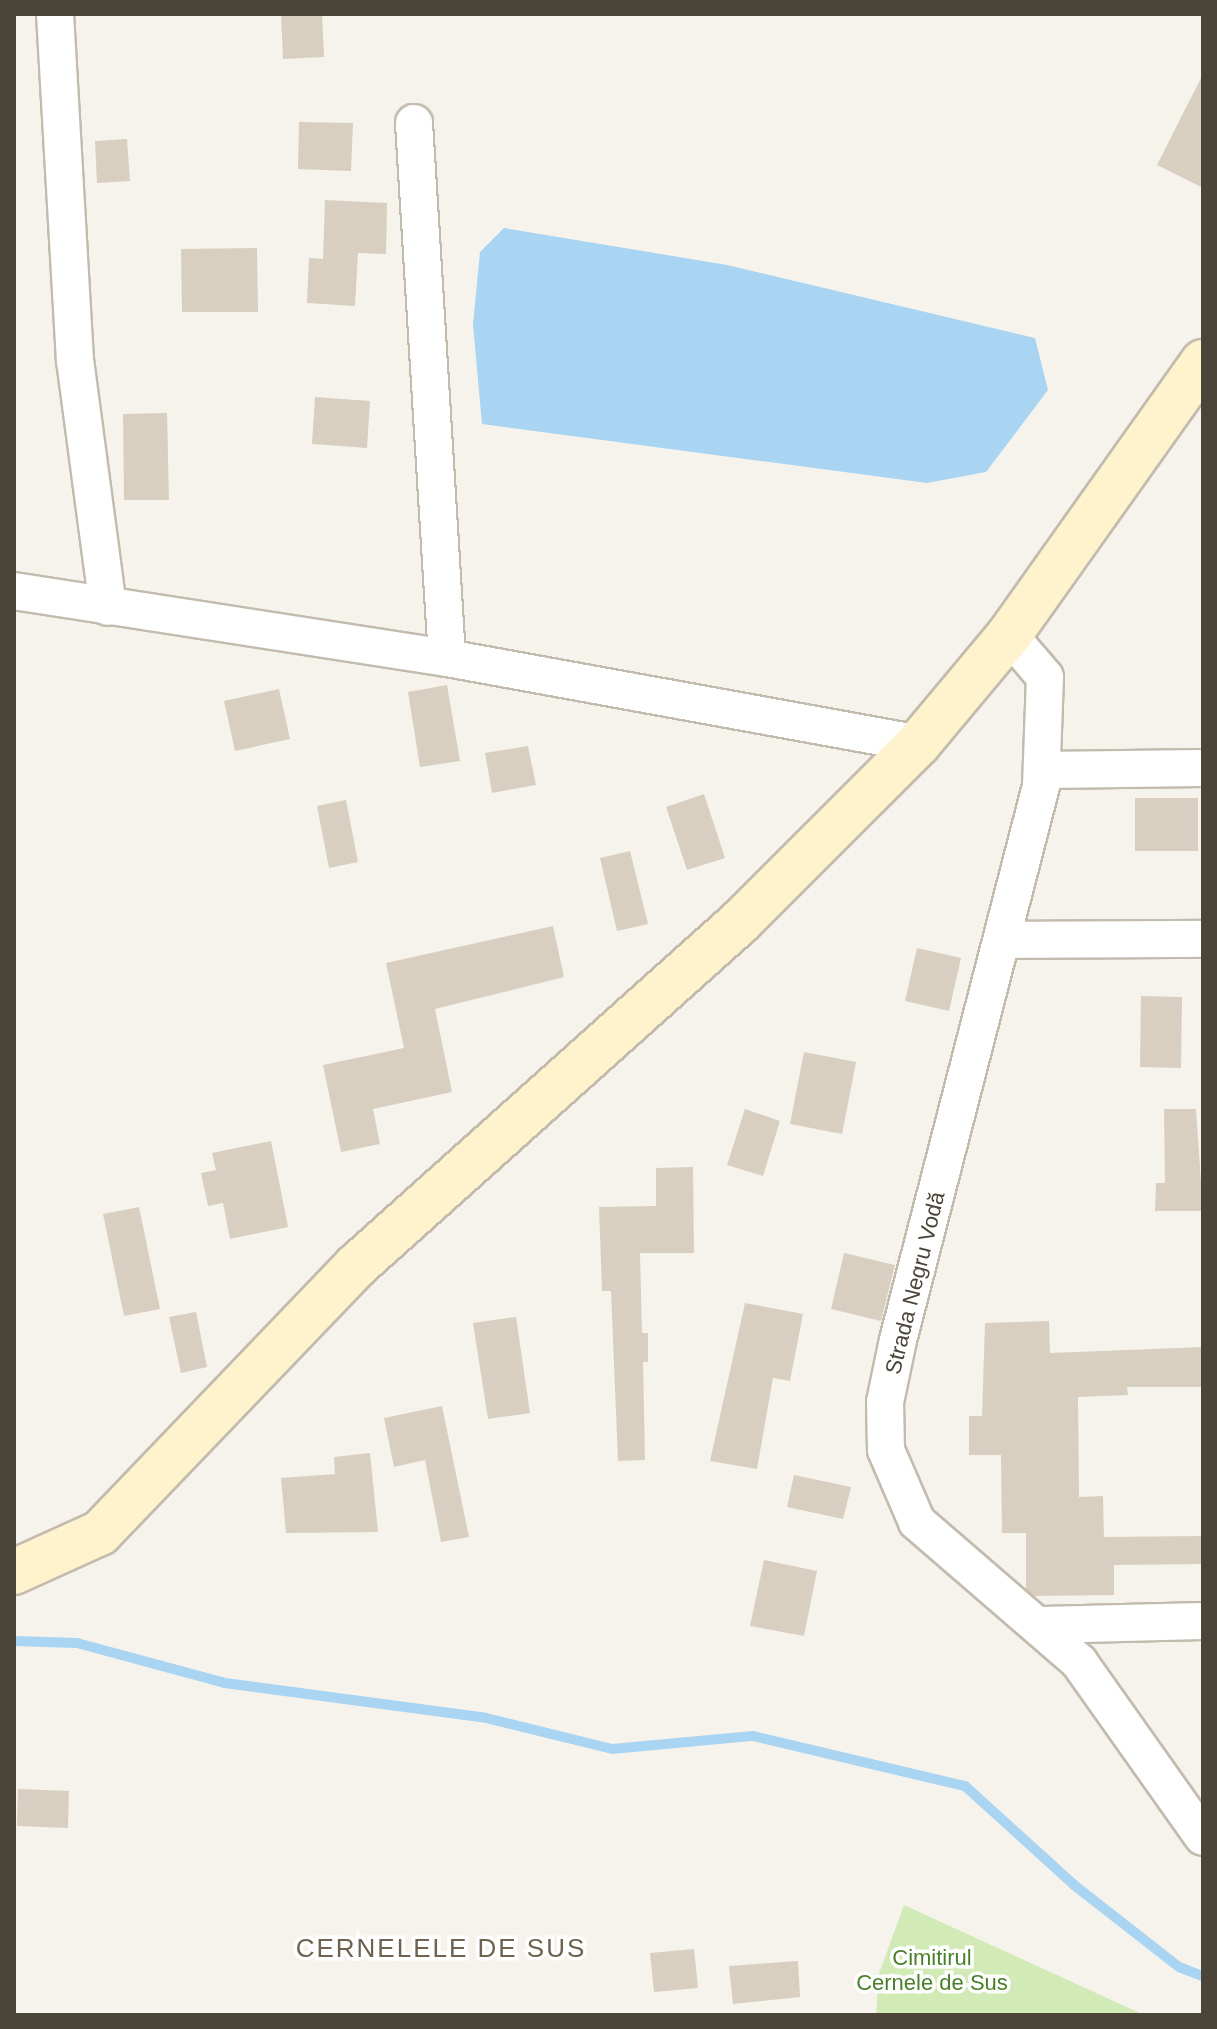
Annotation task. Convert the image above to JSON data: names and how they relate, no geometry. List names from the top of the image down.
{
  "streets": {
    "street": ["Strada Negru Vodă"]
  },
  "districts": ["CERNELELE DE SUS"],
  "parks": ["Cimitirul Cernele de Sus"]
}
